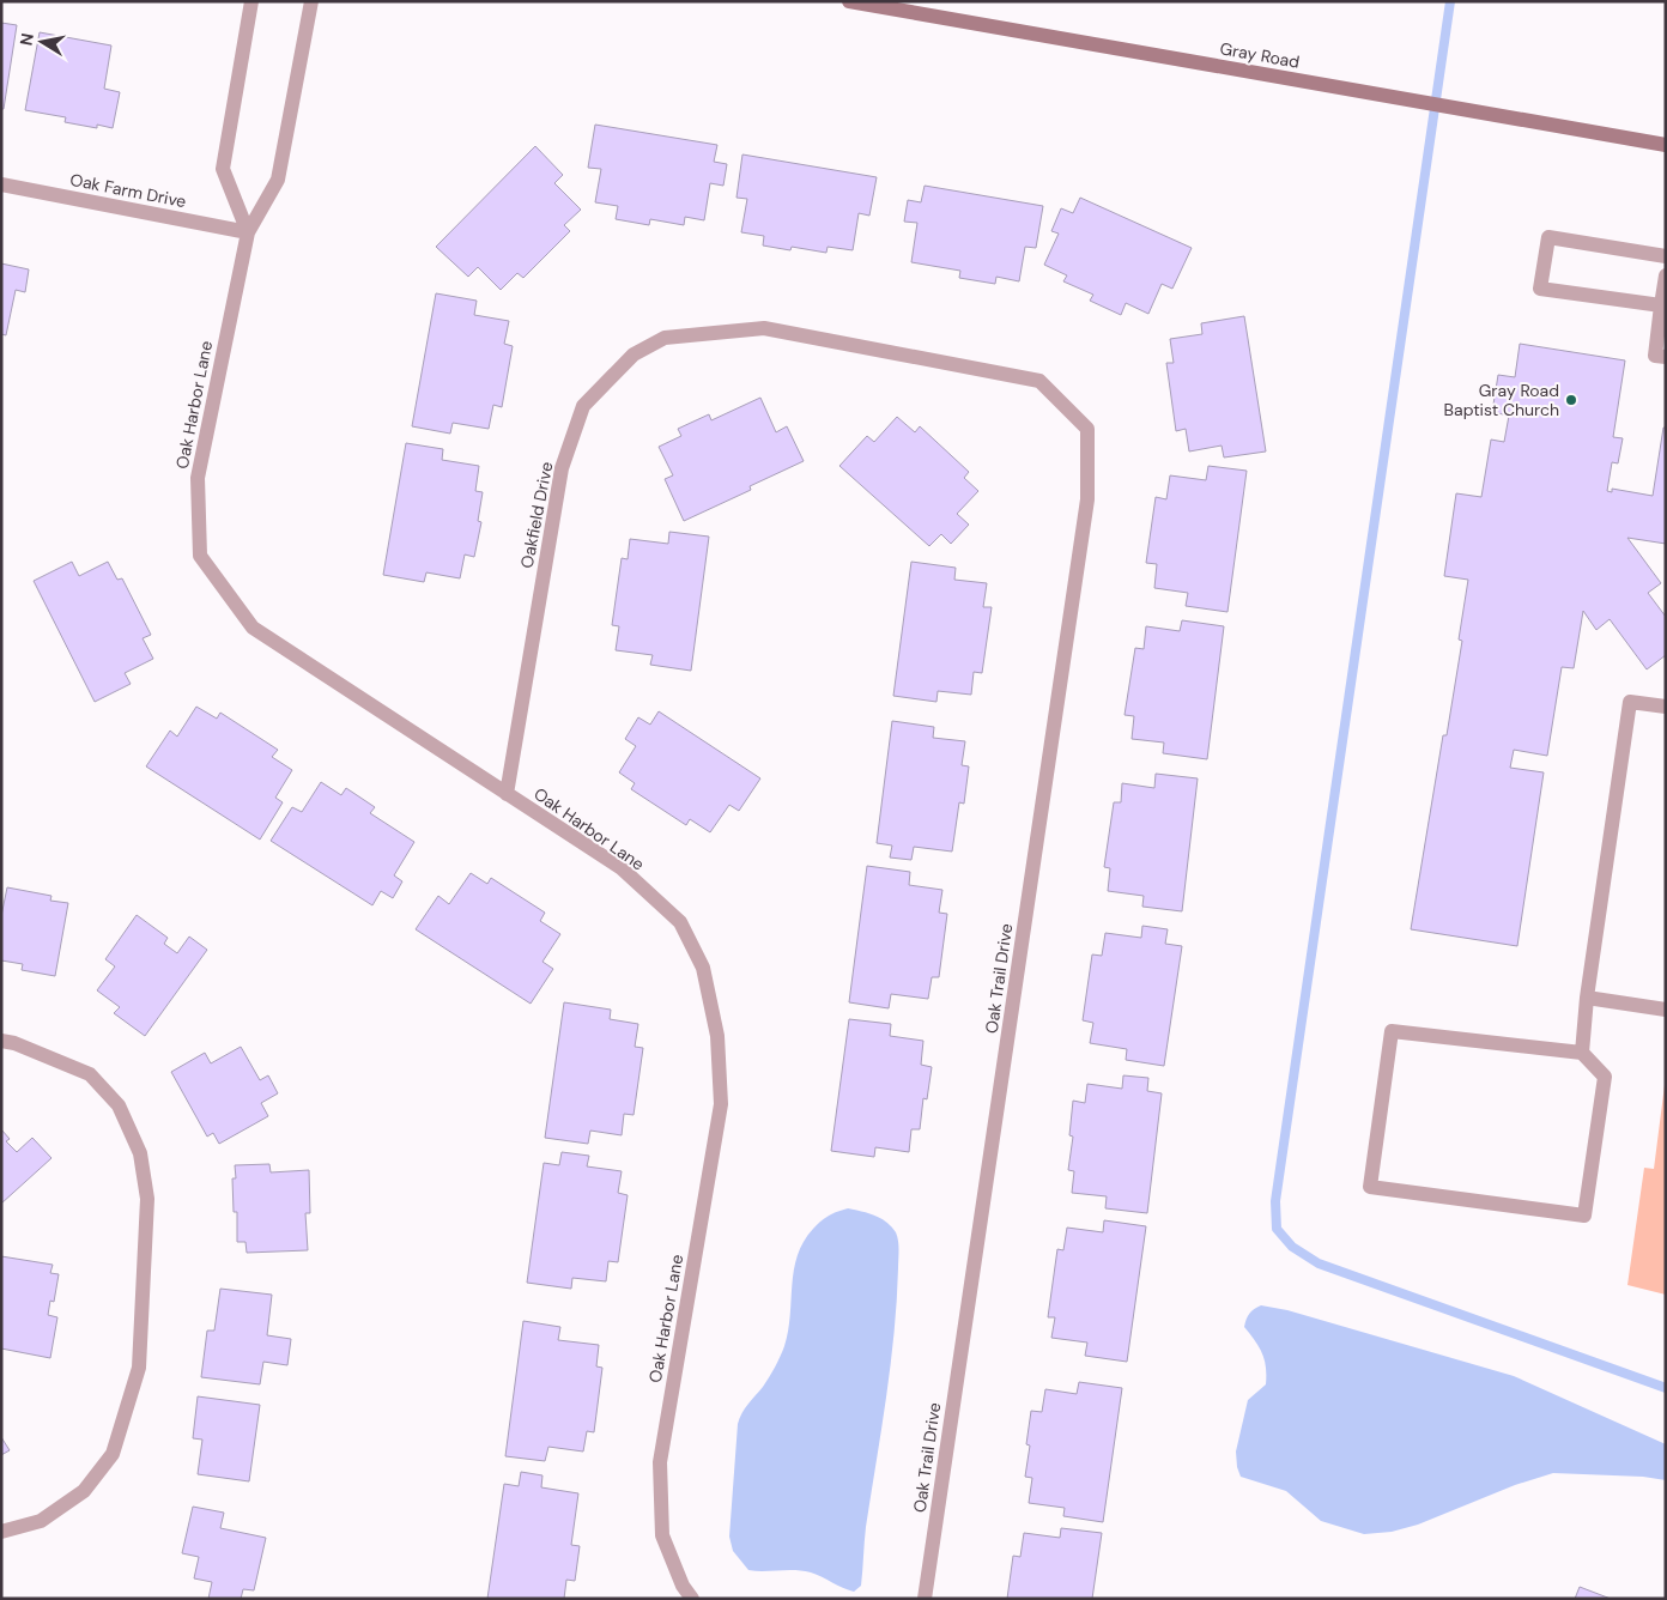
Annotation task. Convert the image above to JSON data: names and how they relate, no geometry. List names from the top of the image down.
{
  "streets": {
    "street": [
      "Gray Road",
      "Oak Farm Drive",
      "Oak Harbor Lane",
      "Oakfield Drive",
      "Oak Trail Drive"
    ]
  },
  "crossings": [
    ["Oak Farm Drive", "Oak Harbor Lane"],
    ["Oak Harbor Lane", "Oakfield Drive"],
    ["Oakfield Drive", "Oak Trail Drive"]
  ],
  "places": ["Gray Road Baptist Church"],
  "north": "left"
}
